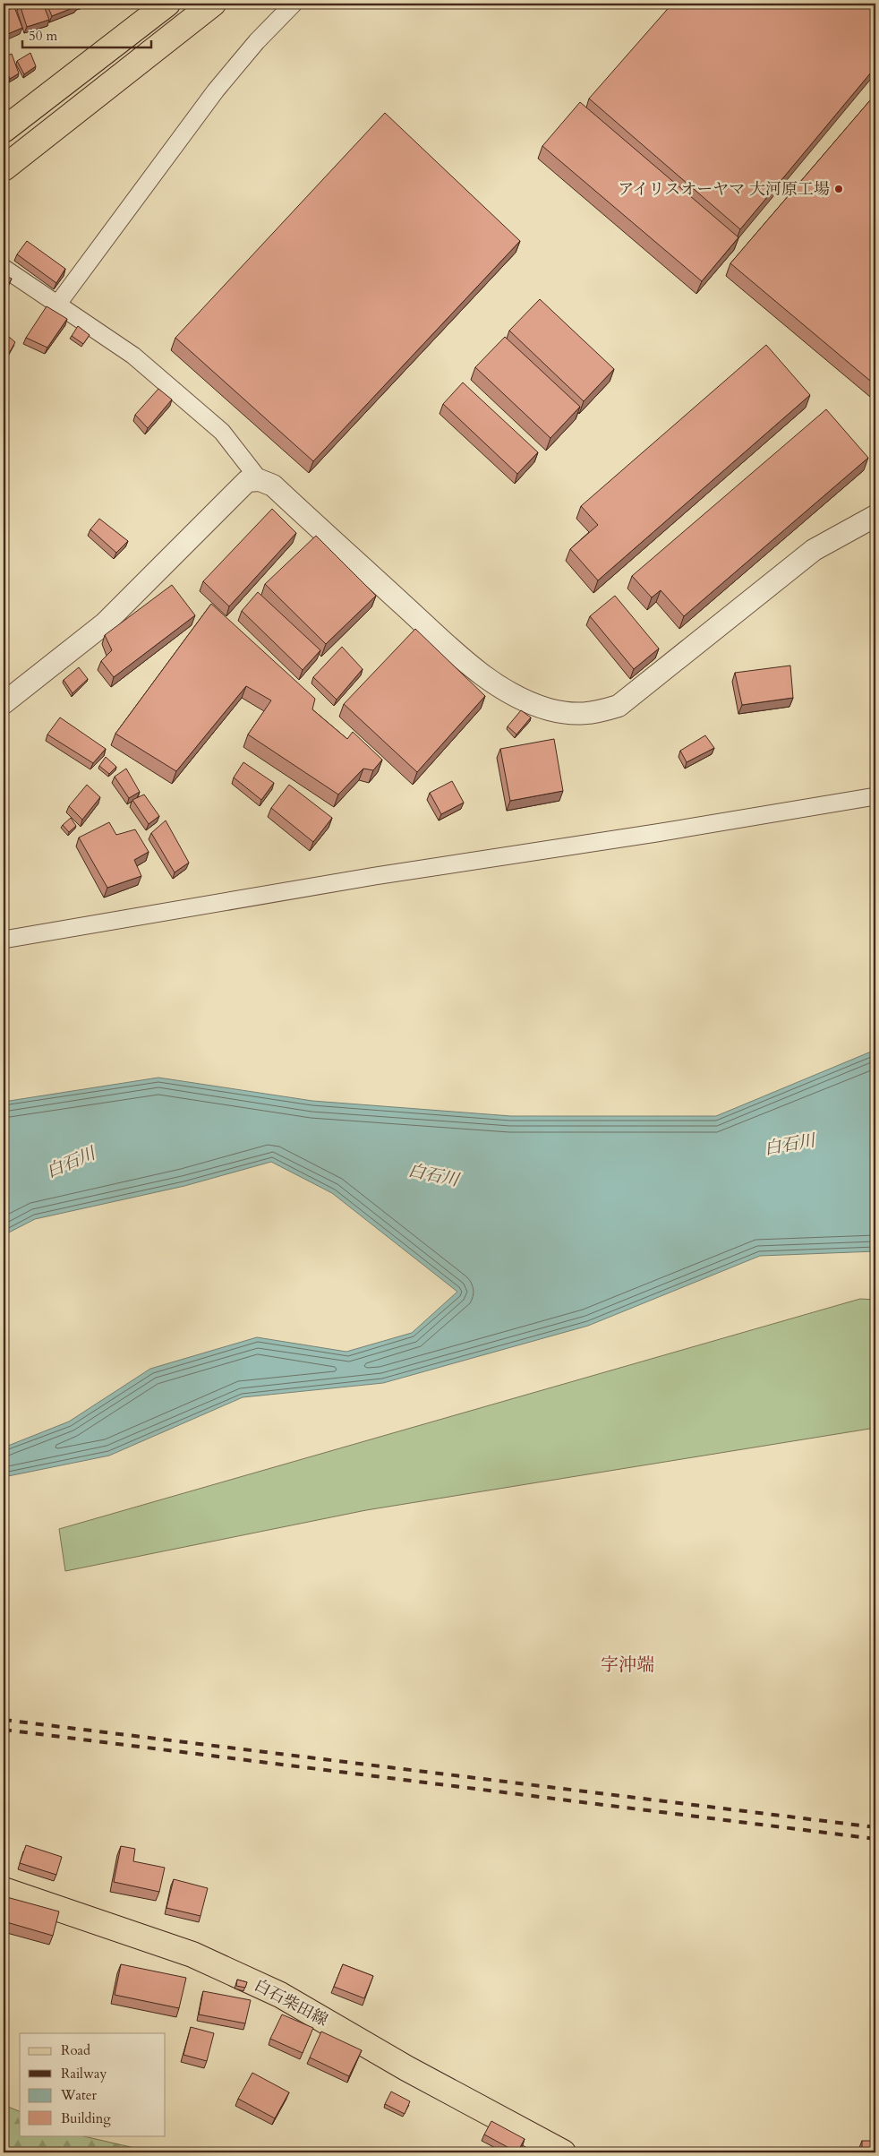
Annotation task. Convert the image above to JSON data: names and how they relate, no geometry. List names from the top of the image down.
{
  "streets": {
    "main road": ["白石柴田線"]
  },
  "districts": ["字沖端"],
  "water": ["白石川"],
  "places": ["アイリスオーヤマ 大河原工場"],
  "legend": [
    "Road",
    "Railway",
    "Water",
    "Building"
  ],
  "scale_bar": "50 m"
}
